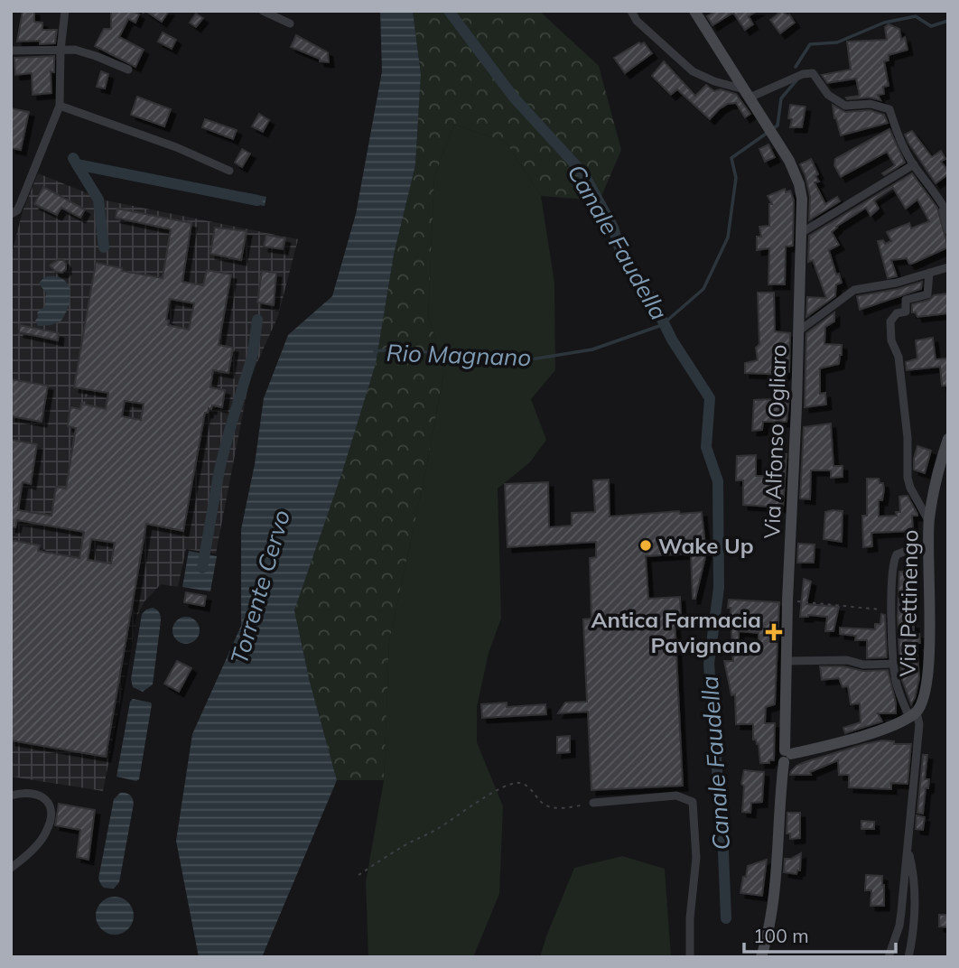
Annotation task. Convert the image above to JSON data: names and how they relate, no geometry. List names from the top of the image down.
{
  "streets": {
    "main road": ["Via Alfonso Ogliaro", "Via Pettinengo"]
  },
  "water": ["Canale Faudella", "Rio Magnano", "Torrente Cervo"],
  "places": {
    "other": ["Wake Up"],
    "health": ["Antica Farmacia Pavignano"]
  },
  "scale_bar": "100 m"
}
